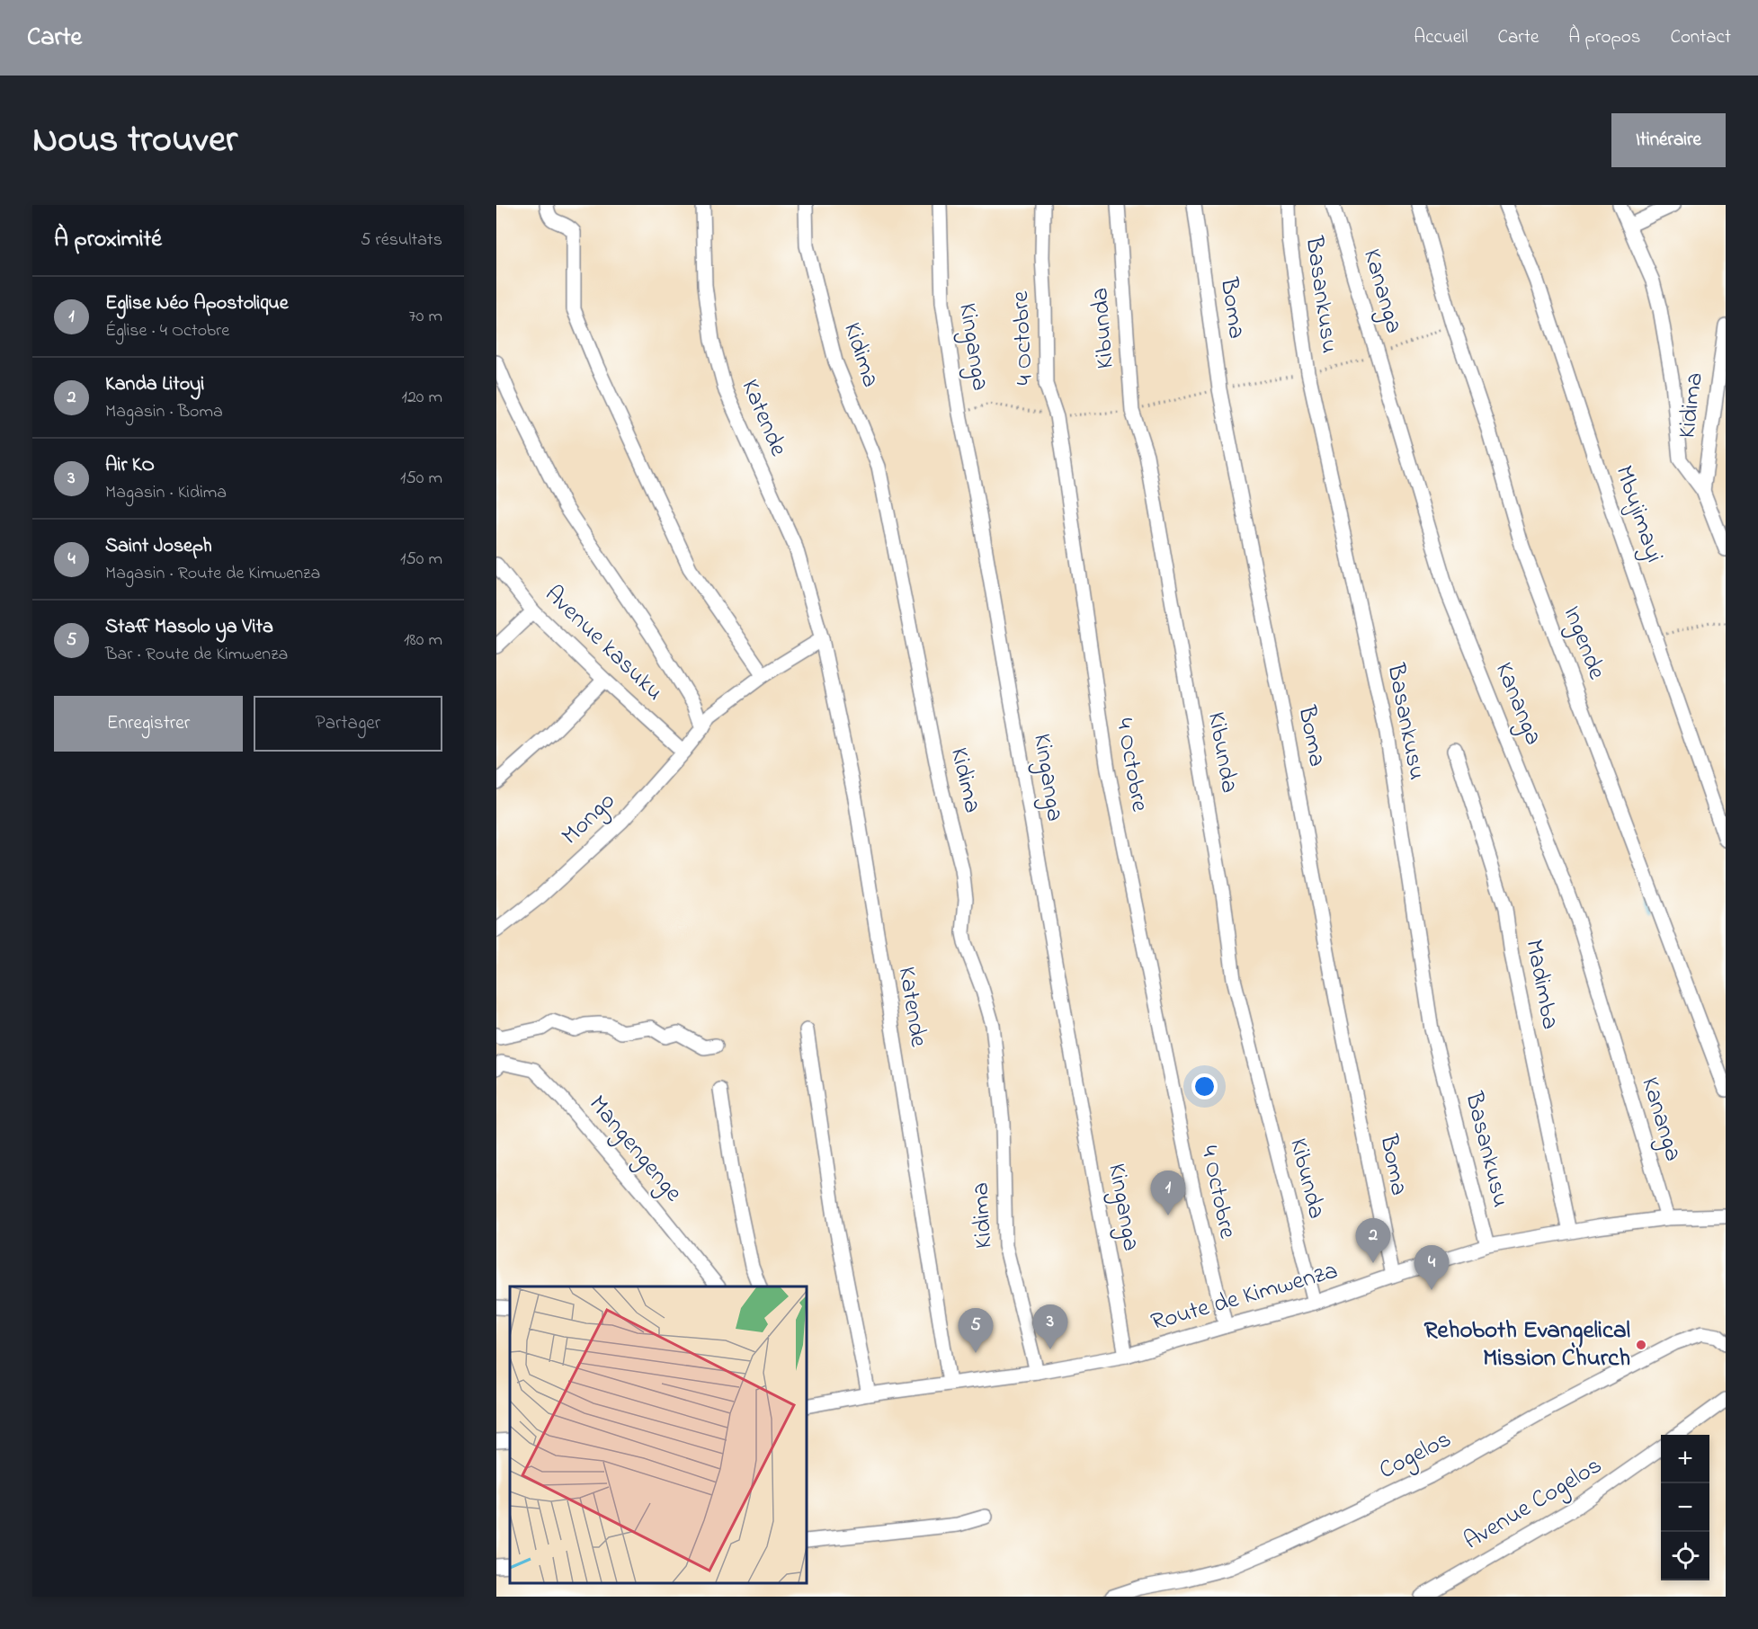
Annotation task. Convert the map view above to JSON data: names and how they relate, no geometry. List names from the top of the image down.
{
  "streets": {
    "street": [
      "Kananga",
      "Basankusu",
      "Boma",
      "Kibunda",
      "4 Octobre",
      "Kinganga",
      "Kidima",
      "Katende",
      "Mbujimayi",
      "Ingende",
      "Avenue kasuku",
      "Mongo",
      "Madimba",
      "Mangengenge",
      "Route de Kimwenza",
      "Cogelos",
      "Avenue Cogelos"
    ]
  },
  "crossings": [
    ["Kananga", "Route de Kimwenza"],
    ["Basankusu", "Route de Kimwenza"],
    ["Boma", "Route de Kimwenza"],
    ["Kibunda", "Route de Kimwenza"],
    ["4 Octobre", "Route de Kimwenza"],
    ["Kinganga", "Route de Kimwenza"],
    ["Kidima", "Route de Kimwenza"],
    ["Katende", "Route de Kimwenza"],
    ["Avenue kasuku", "Mongo"],
    ["Madimba", "Route de Kimwenza"]
  ],
  "places": ["Rehoboth Evangelical Mission Church"],
  "page": {
    "header": "Carte",
    "nav": [
      "Accueil",
      "Carte",
      "À propos",
      "Contact"
    ],
    "title": "Nous trouver",
    "buttons": [
      "Itinéraire",
      ["Enregistrer", "Partager"]
    ],
    "heading": ["À proximité", "5 résultats"],
    "list": [
      {
        "mark": "1",
        "name": "Eglise Néo Apostolique",
        "note": "Église · 4 Octobre",
        "value": "70 m"
      },
      {
        "mark": "2",
        "name": "Kanda Litoyi",
        "note": "Magasin · Boma",
        "value": "120 m"
      },
      {
        "mark": "3",
        "name": "Air KO",
        "note": "Magasin · Kidima",
        "value": "150 m"
      },
      {
        "mark": "4",
        "name": "Saint Joseph",
        "note": "Magasin · Route de Kimwenza",
        "value": "150 m"
      },
      {
        "mark": "5",
        "name": "Staff Masolo ya Vita",
        "note": "Bar · Route de Kimwenza",
        "value": "180 m"
      }
    ],
    "pins": [
      "1",
      "2",
      "4",
      "3",
      "5"
    ],
    "map_buttons": ["+", "−"]
  }
}
